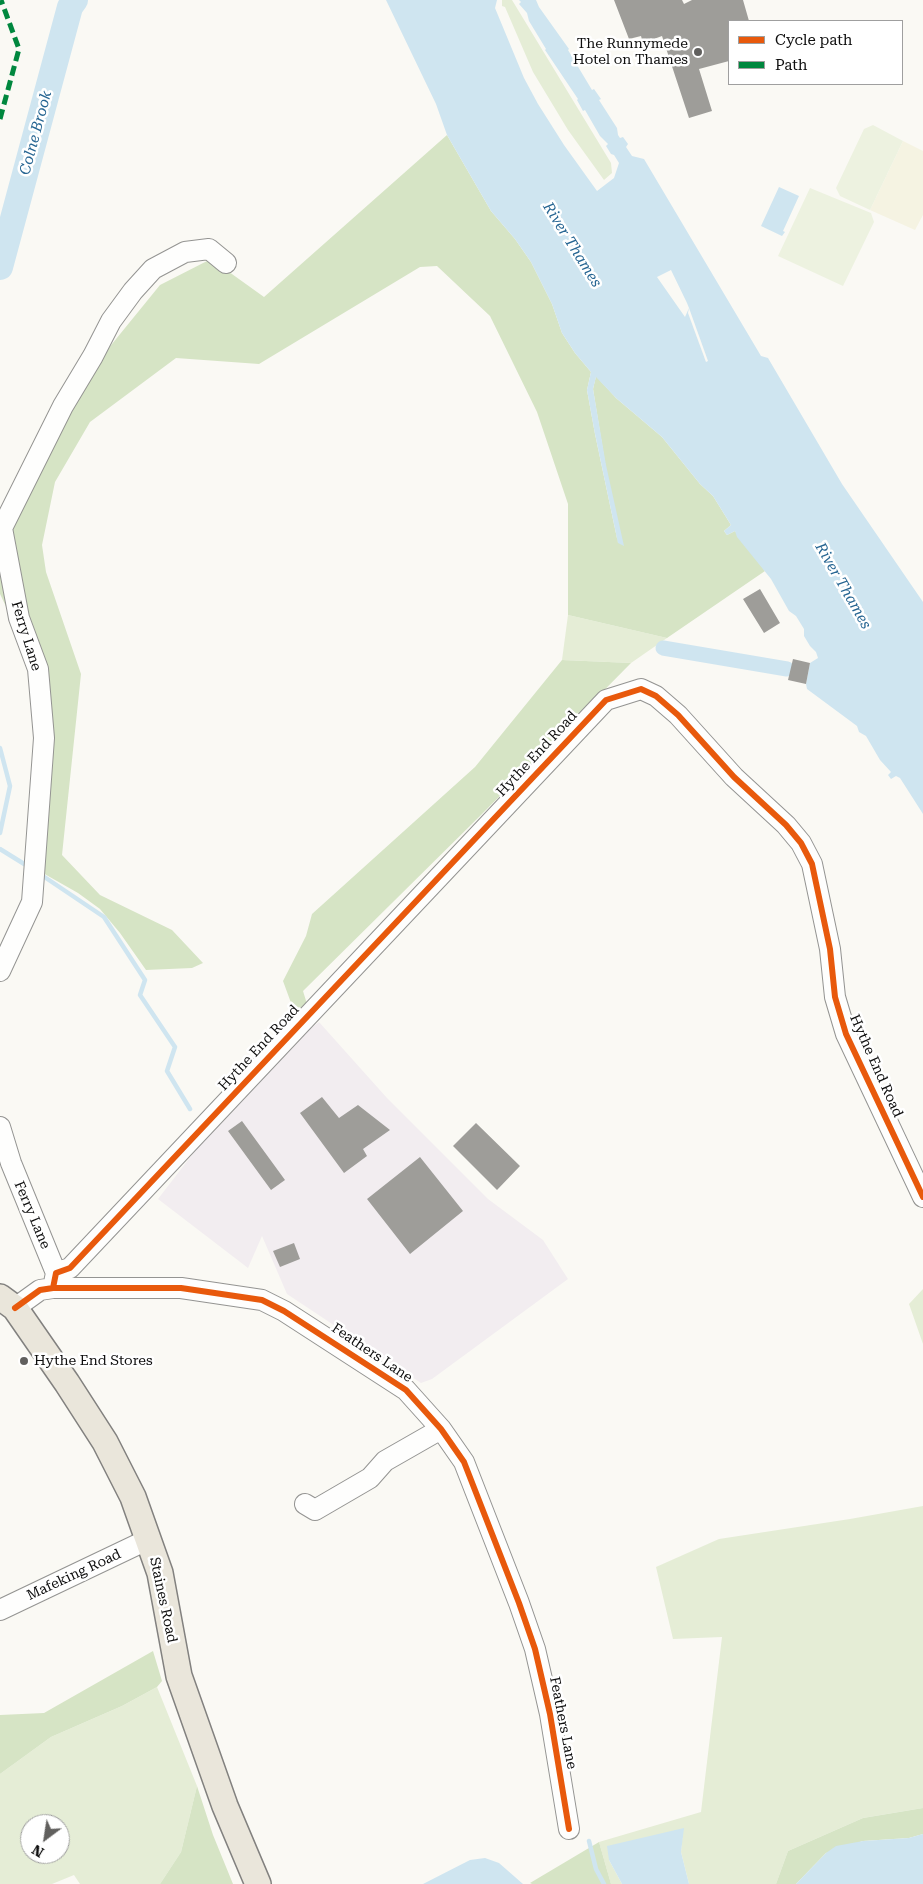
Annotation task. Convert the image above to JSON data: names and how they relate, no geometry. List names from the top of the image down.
{
  "streets": {
    "main road": ["Staines Road"],
    "street": [
      "Ferry Lane",
      "Hythe End Road",
      "Feathers Lane",
      "Mafeking Road"
    ]
  },
  "crossings": [
    ["Ferry Lane", "Hythe End Road"],
    ["Ferry Lane", "Feathers Lane"],
    ["Hythe End Road", "Feathers Lane"],
    ["Feathers Lane", "Staines Road"],
    ["Mafeking Road", "Staines Road"]
  ],
  "water": ["Colne Brook", "River Thames"],
  "places": ["The Runnymede Hotel on Thames", "Hythe End Stores"],
  "legend": ["Cycle path", "Path"],
  "north": "bottom left"
}
